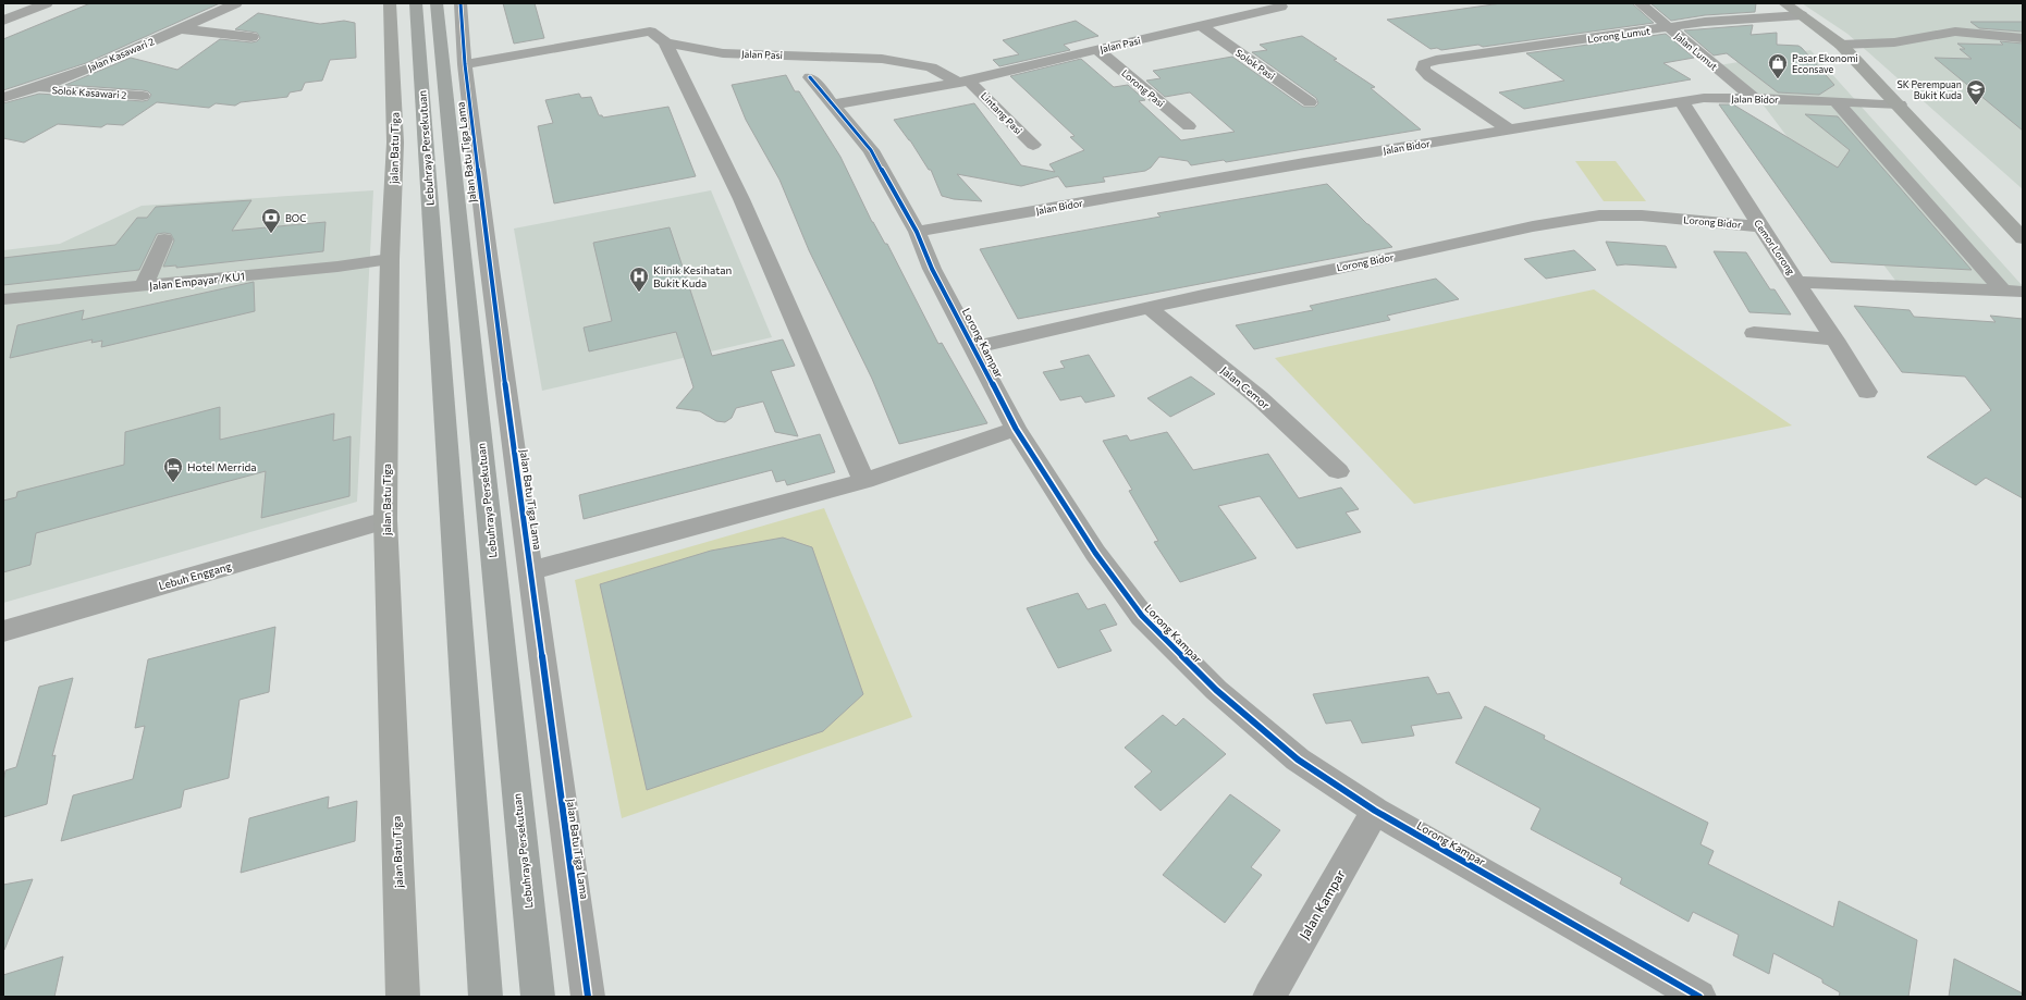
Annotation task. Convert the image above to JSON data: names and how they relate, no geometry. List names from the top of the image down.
{
  "streets": {
    "highway": ["Lebuhraya Persekutuan"],
    "street": [
      "Lorong Lumut",
      "Jalan Pasi",
      "Jalan Lumut",
      "Jalan Kasawari 2",
      "Solok Pasi",
      "Lorong Pasi",
      "Solok Kasawari 2",
      "Jalan Bidor",
      "Lintang Pasi",
      "jalan Batu Tiga",
      "Jalan Batu Tiga Lama",
      "Lorong Bidor",
      "Cemor Lorong",
      "Jalan Empayar /KU1",
      "Lorong Kampar",
      "Jalan Cemor",
      "Lebuh Enggang",
      "Jalan Kampar"
    ]
  },
  "crossings": [
    ["Lorong Lumut", "Jalan Lumut"],
    ["Lorong Lumut", "Jalan Bidor"],
    ["Jalan Pasi", "Solok Pasi"],
    ["Jalan Pasi", "Lorong Pasi"],
    ["Jalan Pasi", "Lintang Pasi"],
    ["Jalan Pasi", "Jalan Batu Tiga Lama"],
    ["Jalan Pasi", "Lorong Kampar"],
    ["Jalan Lumut", "Jalan Bidor"],
    ["Jalan Kasawari 2", "Solok Kasawari 2"],
    ["Jalan Bidor", "Cemor Lorong"],
    ["Jalan Bidor", "Lorong Kampar"],
    ["jalan Batu Tiga", "Jalan Empayar /KU1"],
    ["jalan Batu Tiga", "Lebuh Enggang"],
    ["Lorong Bidor", "Cemor Lorong"],
    ["Lorong Bidor", "Lorong Kampar"],
    ["Lorong Bidor", "Jalan Cemor"],
    ["Lorong Kampar", "Jalan Kampar"]
  ],
  "places": {
    "shop": ["Pasar Ekonomi Econsave"],
    "school or university": ["SK Perempuan Bukit Kuda"],
    "bank": ["BOC"],
    "hospital": ["Klinik Kesihatan Bukit Kuda"],
    "hotel": ["Hotel Merrida"]
  }
}
